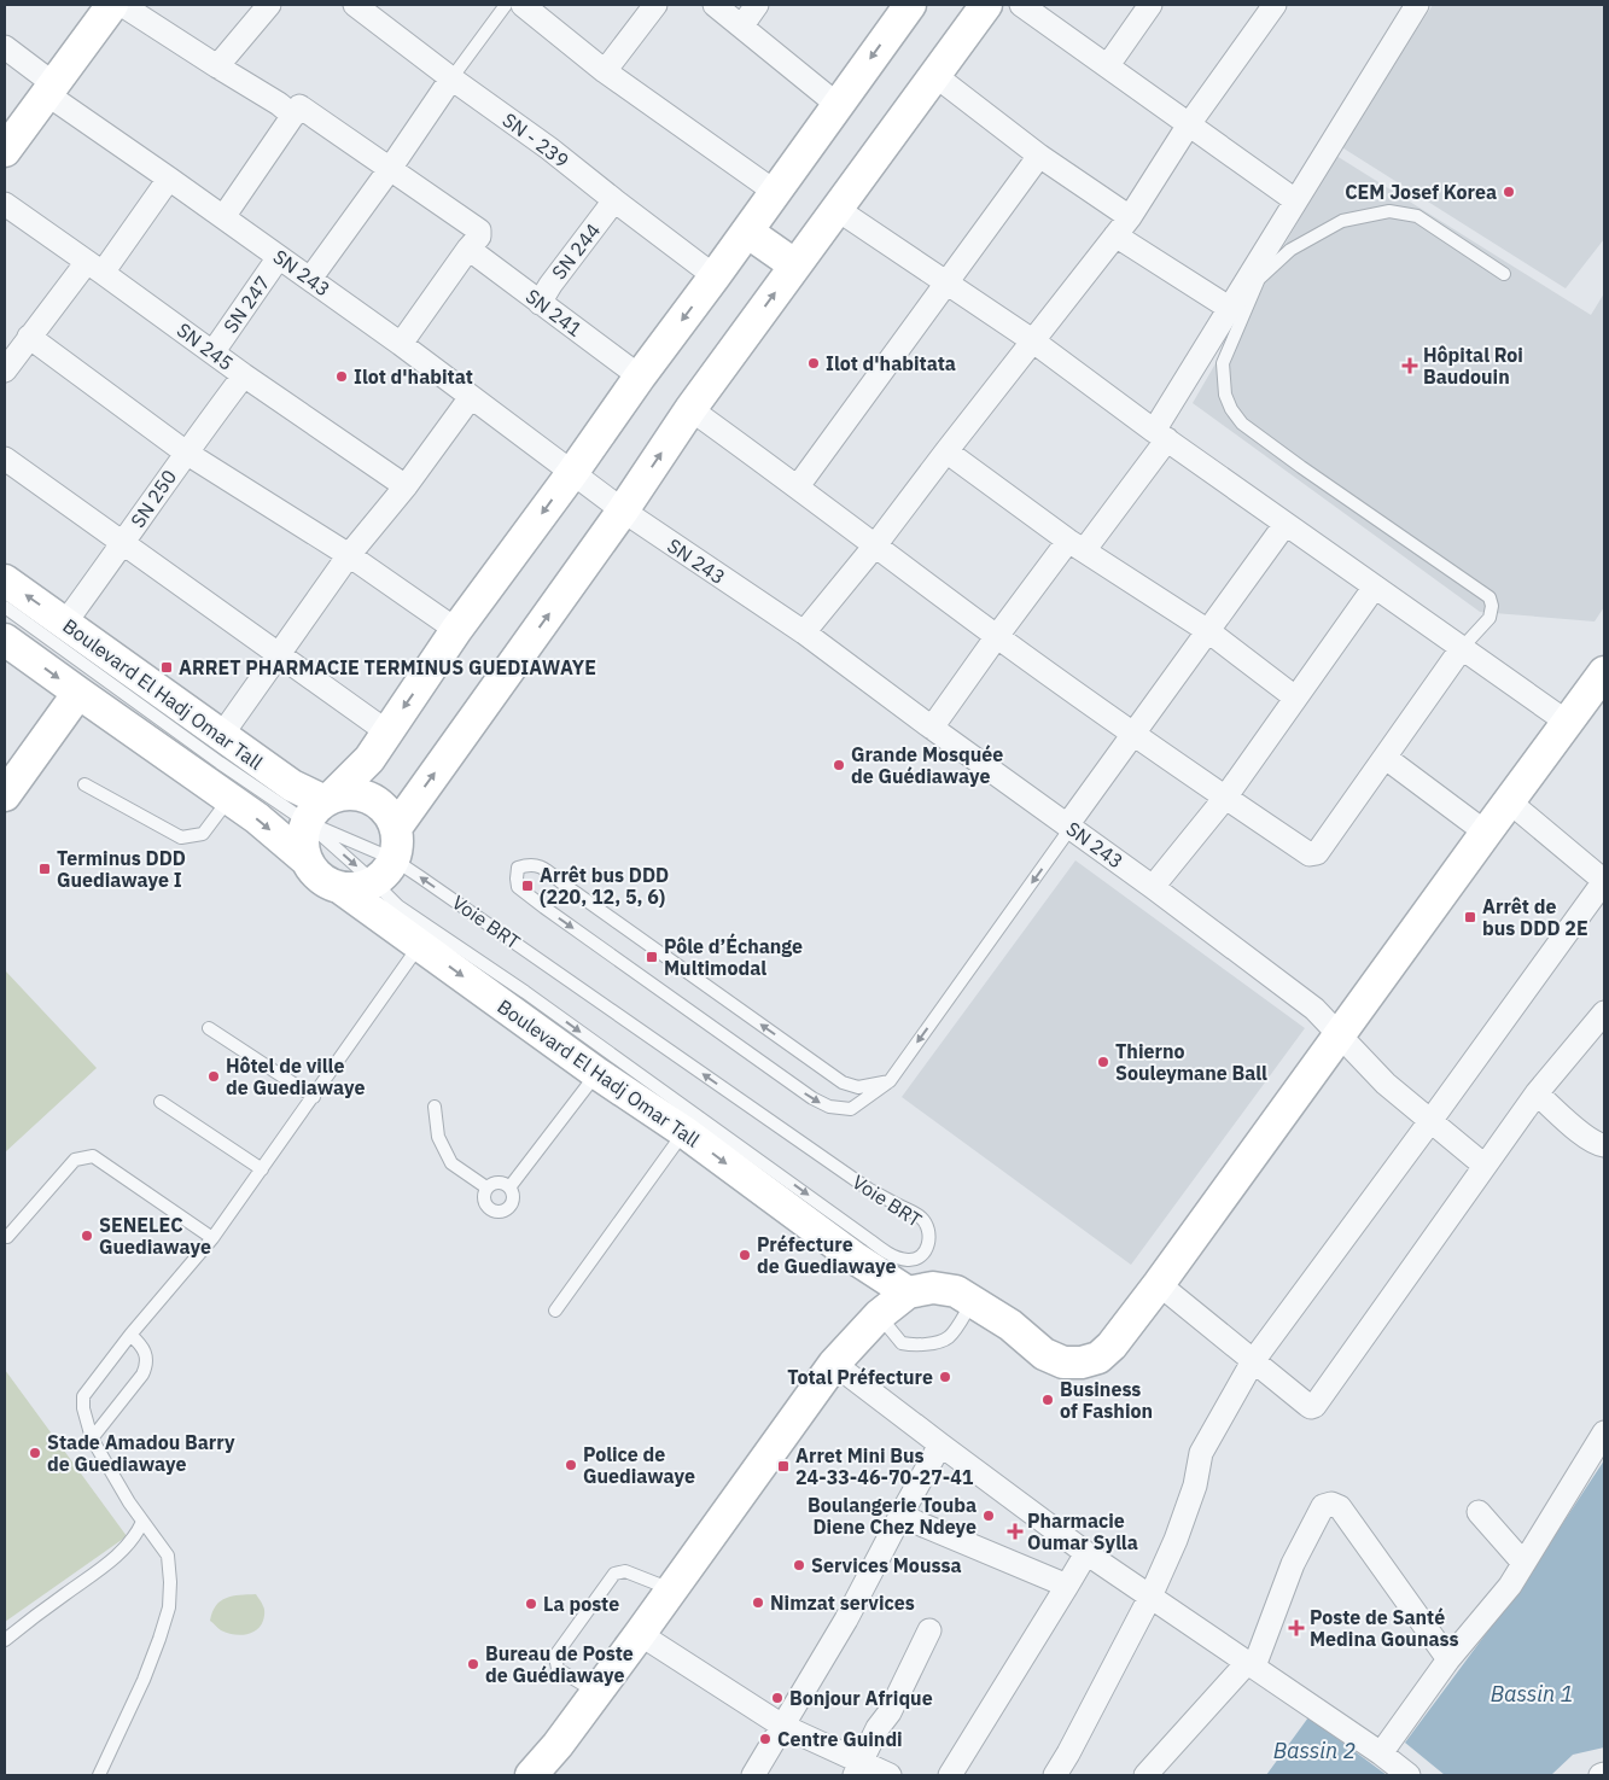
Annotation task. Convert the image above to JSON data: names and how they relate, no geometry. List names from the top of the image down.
{
  "streets": {
    "main road": ["Boulevard El Hadj Omar Tall"],
    "street": [
      "SN - 239",
      "SN 244",
      "SN 243",
      "SN 247",
      "SN 241",
      "SN 245",
      "SN 250"
    ],
    "lane": ["Voie BRT"]
  },
  "crossings": [
    ["SN - 239", "SN 244"],
    ["SN 244", "SN 241"],
    ["SN 243", "SN 247"],
    ["SN 247", "SN 245"],
    ["SN 245", "SN 250"],
    ["SN 250", "Boulevard El Hadj Omar Tall"],
    ["Boulevard El Hadj Omar Tall", "Voie BRT"]
  ],
  "water": ["Bassin 1", "Bassin 2"],
  "places": {
    "other": [
      "CEM Josef Korea",
      "Ilot d'habitata",
      "Ilot d'habitat",
      "Grande Mosquée de Guédiawaye",
      "Thierno Souleymane Ball",
      "Hôtel de ville de Guediawaye",
      "SENELEC Guediawaye",
      "Préfecture de Guediawaye",
      "Total Préfecture",
      "Business of Fashion",
      "Stade Amadou Barry de Guediawaye",
      "Police de Guediawaye",
      "Boulangerie Touba Diene Chez Ndeye",
      "Services Moussa",
      "Nimzat services",
      "La poste",
      "Bureau de Poste de Guédiawaye",
      "Bonjour Afrique",
      "Centre Guindi"
    ],
    "health": ["Hôpital Roi Baudouin", "Pharmacie Oumar Sylla", "Poste de Santé Medina Gounass"],
    "transit": [
      "ARRET PHARMACIE TERMINUS GUEDIAWAYE",
      "Terminus DDD Guediawaye I",
      "Arrêt bus DDD (220, 12, 5, 6)",
      "Arrêt de bus DDD 2E",
      "Pôle d’Échange Multimodal",
      "Arret Mini Bus 24-33-46-70-27-41"
    ]
  }
}
